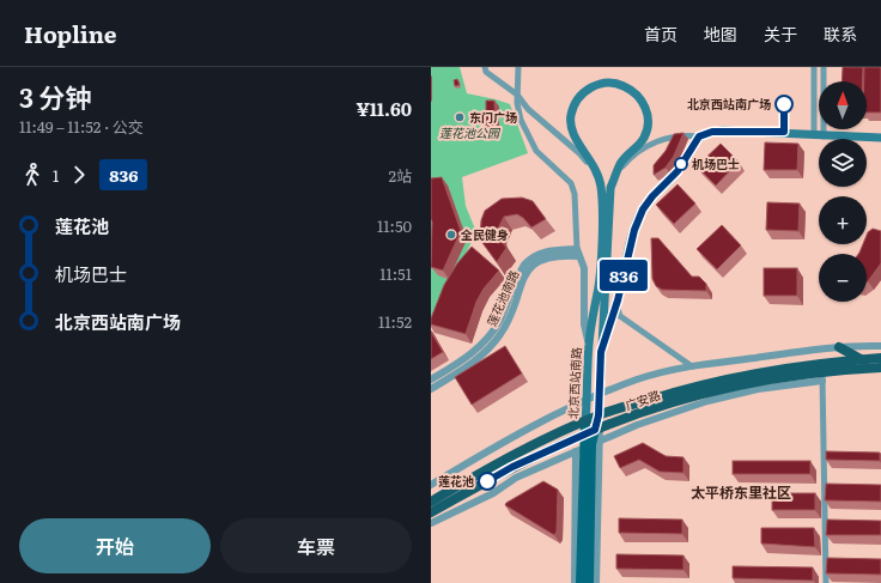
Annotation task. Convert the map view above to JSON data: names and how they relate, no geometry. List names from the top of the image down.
{
  "streets": {
    "highway": ["广安路"],
    "main road": ["北京西站南路"],
    "street": ["莲花池南路"]
  },
  "crossings": [
    ["北京西站南路", "广安路"]
  ],
  "districts": ["太平桥东里社区"],
  "parks": ["莲花池公园"],
  "places": [
    "北京西站南广场",
    "东门广场",
    "机场巴士",
    "全民健身",
    "莲花池"
  ],
  "lines": ["bus line 836"],
  "north": "top",
  "page": {
    "header": "Hopline",
    "nav": [
      "首页",
      "地图",
      "关于",
      "联系"
    ],
    "heading": ["3 分钟", "11:49 – 11:52 · 公交", "¥11.60"],
    "on_map": "836",
    "map_buttons": ["+", "−"],
    "legs": ["1", "836", "2站"],
    "list": [
      {
        "name": "莲花池",
        "value": "11:50"
      },
      {
        "name": "机场巴士",
        "value": "11:51"
      },
      {
        "name": "北京西站南广场",
        "value": "11:52"
      }
    ],
    "buttons": ["开始", "车票"]
  }
}
